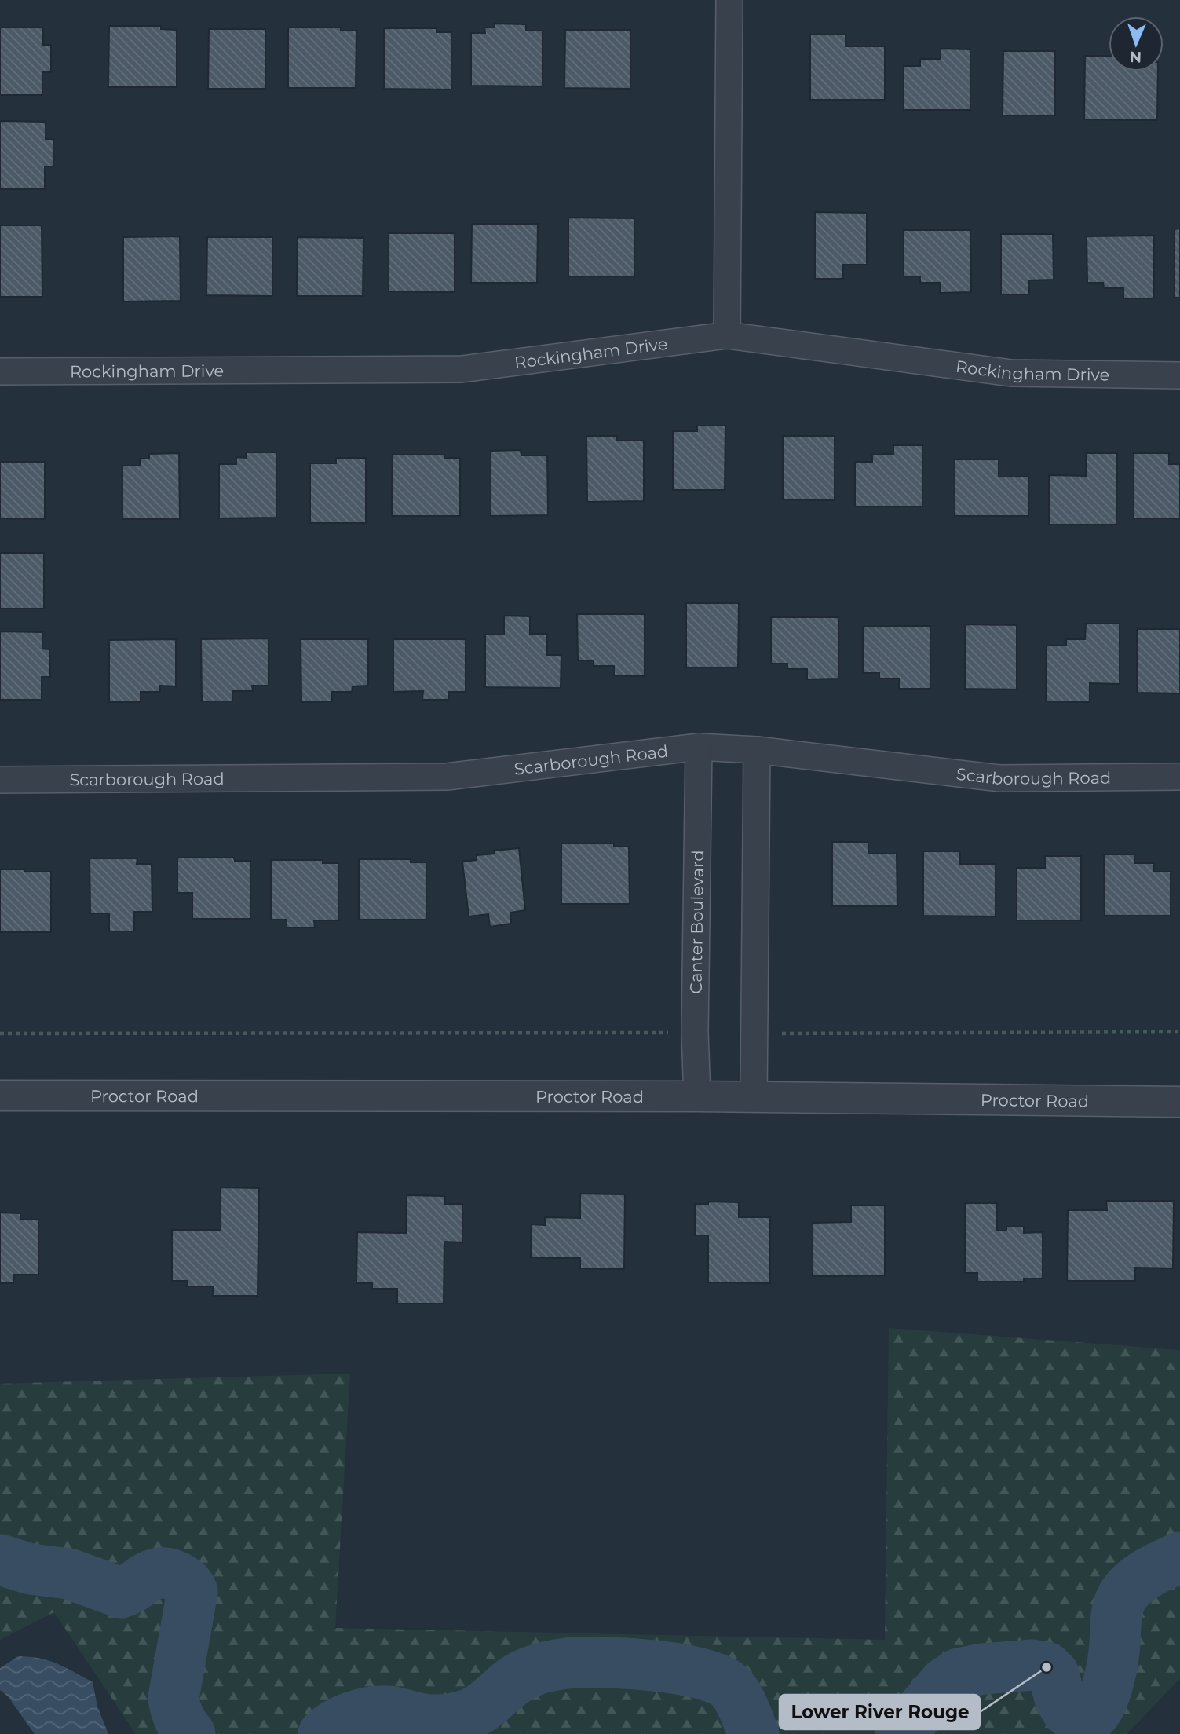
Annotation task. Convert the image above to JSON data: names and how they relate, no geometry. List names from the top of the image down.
{
  "streets": {
    "street": [
      "Rockingham Drive",
      "Scarborough Road",
      "Canter Boulevard",
      "Proctor Road"
    ]
  },
  "crossings": [
    ["Scarborough Road", "Canter Boulevard"],
    ["Canter Boulevard", "Proctor Road"]
  ],
  "places": ["Lower River Rouge"],
  "north": "bottom"
}
